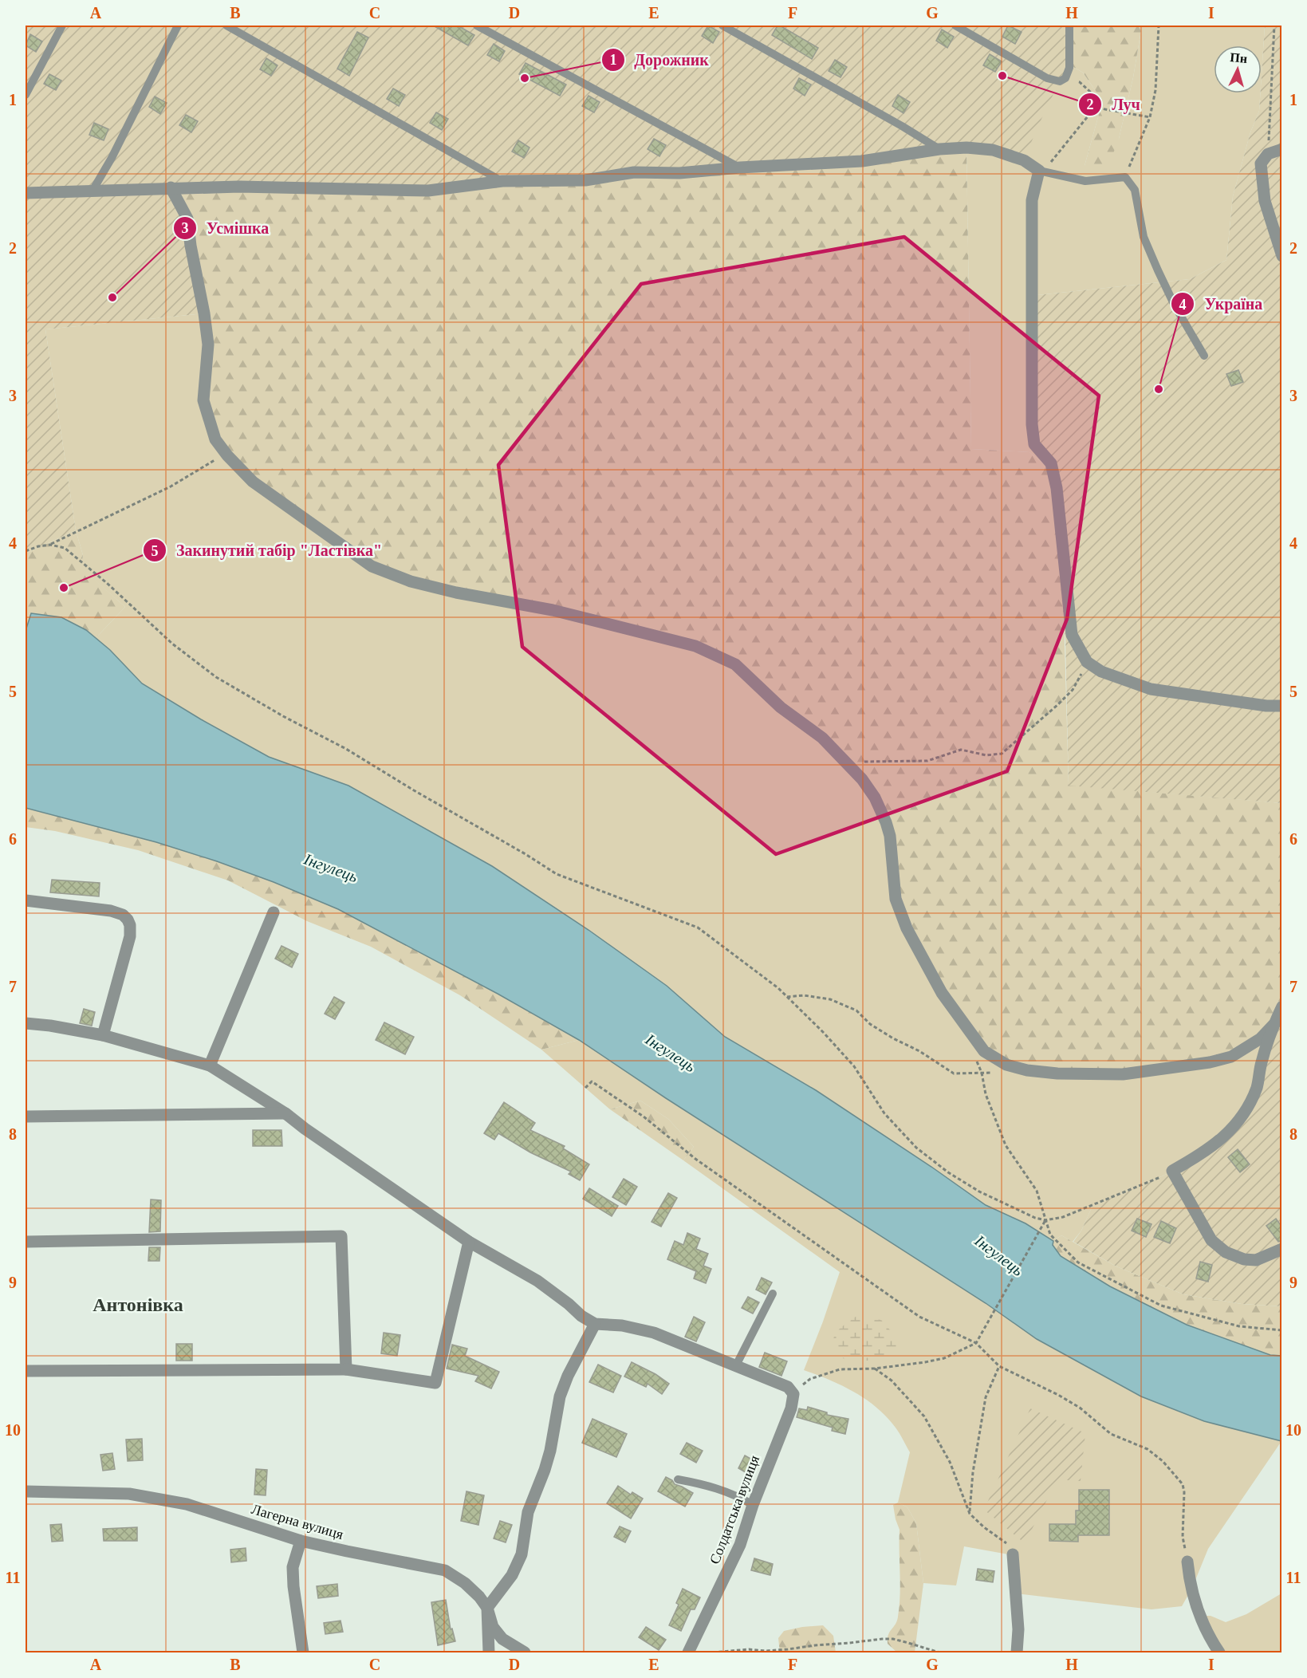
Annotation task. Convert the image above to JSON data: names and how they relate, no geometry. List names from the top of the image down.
{
  "streets": {
    "street": ["Солдатська вулиця", "Лагерна вулиця"]
  },
  "districts": ["Антонівка"],
  "water": ["Інгулець"],
  "places": [
    "Луч",
    "Дорожник",
    "Усмішка",
    "Україна",
    "Закинутий табір \"Ластівка\""
  ],
  "north": "top",
  "grid": {
    "columns": [
      "A",
      "B",
      "C",
      "D",
      "E",
      "F",
      "G",
      "H",
      "I"
    ],
    "rows": [
      "1",
      "2",
      "3",
      "4",
      "5",
      "6",
      "7",
      "8",
      "9",
      "10",
      "11"
    ]
  }
}
